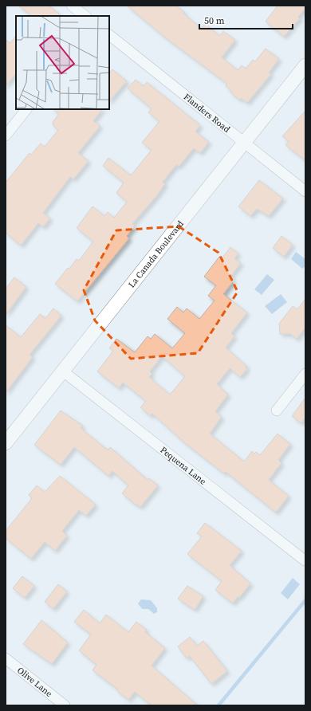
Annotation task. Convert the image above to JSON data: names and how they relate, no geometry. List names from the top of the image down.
{
  "streets": {
    "street": [
      "Flanders Road",
      "La Canada Boulevard",
      "Pequena Lane",
      "Olive Lane"
    ]
  },
  "crossings": [
    ["Flanders Road", "La Canada Boulevard"],
    ["La Canada Boulevard", "Pequena Lane"]
  ],
  "scale_bar": "50 m"
}
